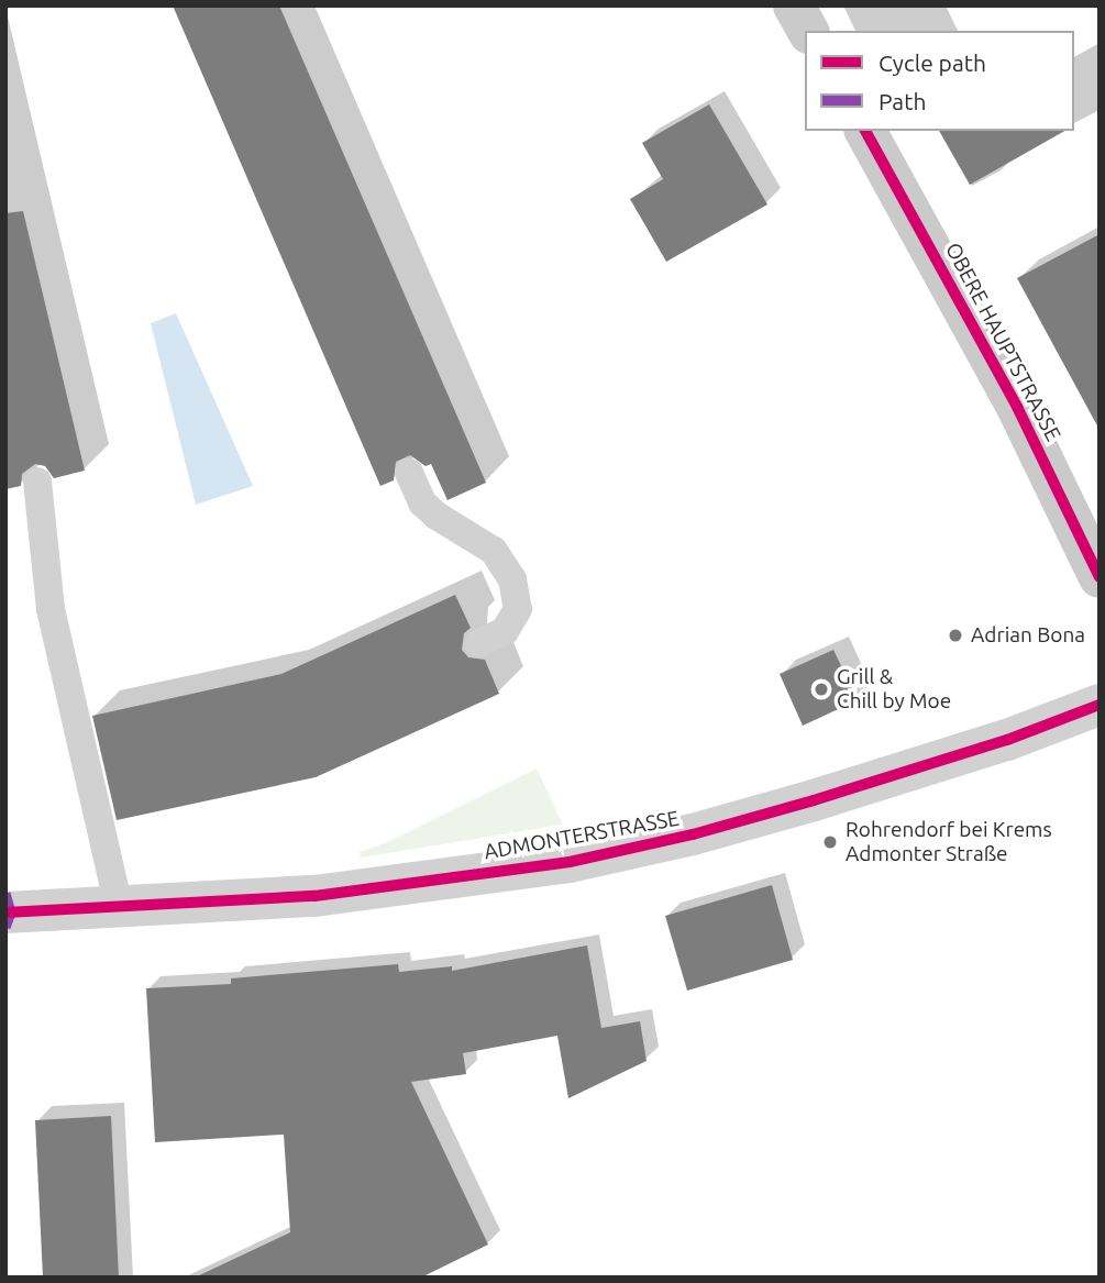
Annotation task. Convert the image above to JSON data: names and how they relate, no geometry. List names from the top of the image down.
{
  "streets": {
    "main road": ["OBERE HAUPTSTRASSE"],
    "street": ["ADMONTERSTRASSE"]
  },
  "places": ["Adrian Bona", "Grill & Chill by Moe", "Rohrendorf bei Krems Admonter Straße"],
  "legend": ["Cycle path", "Path"]
}
